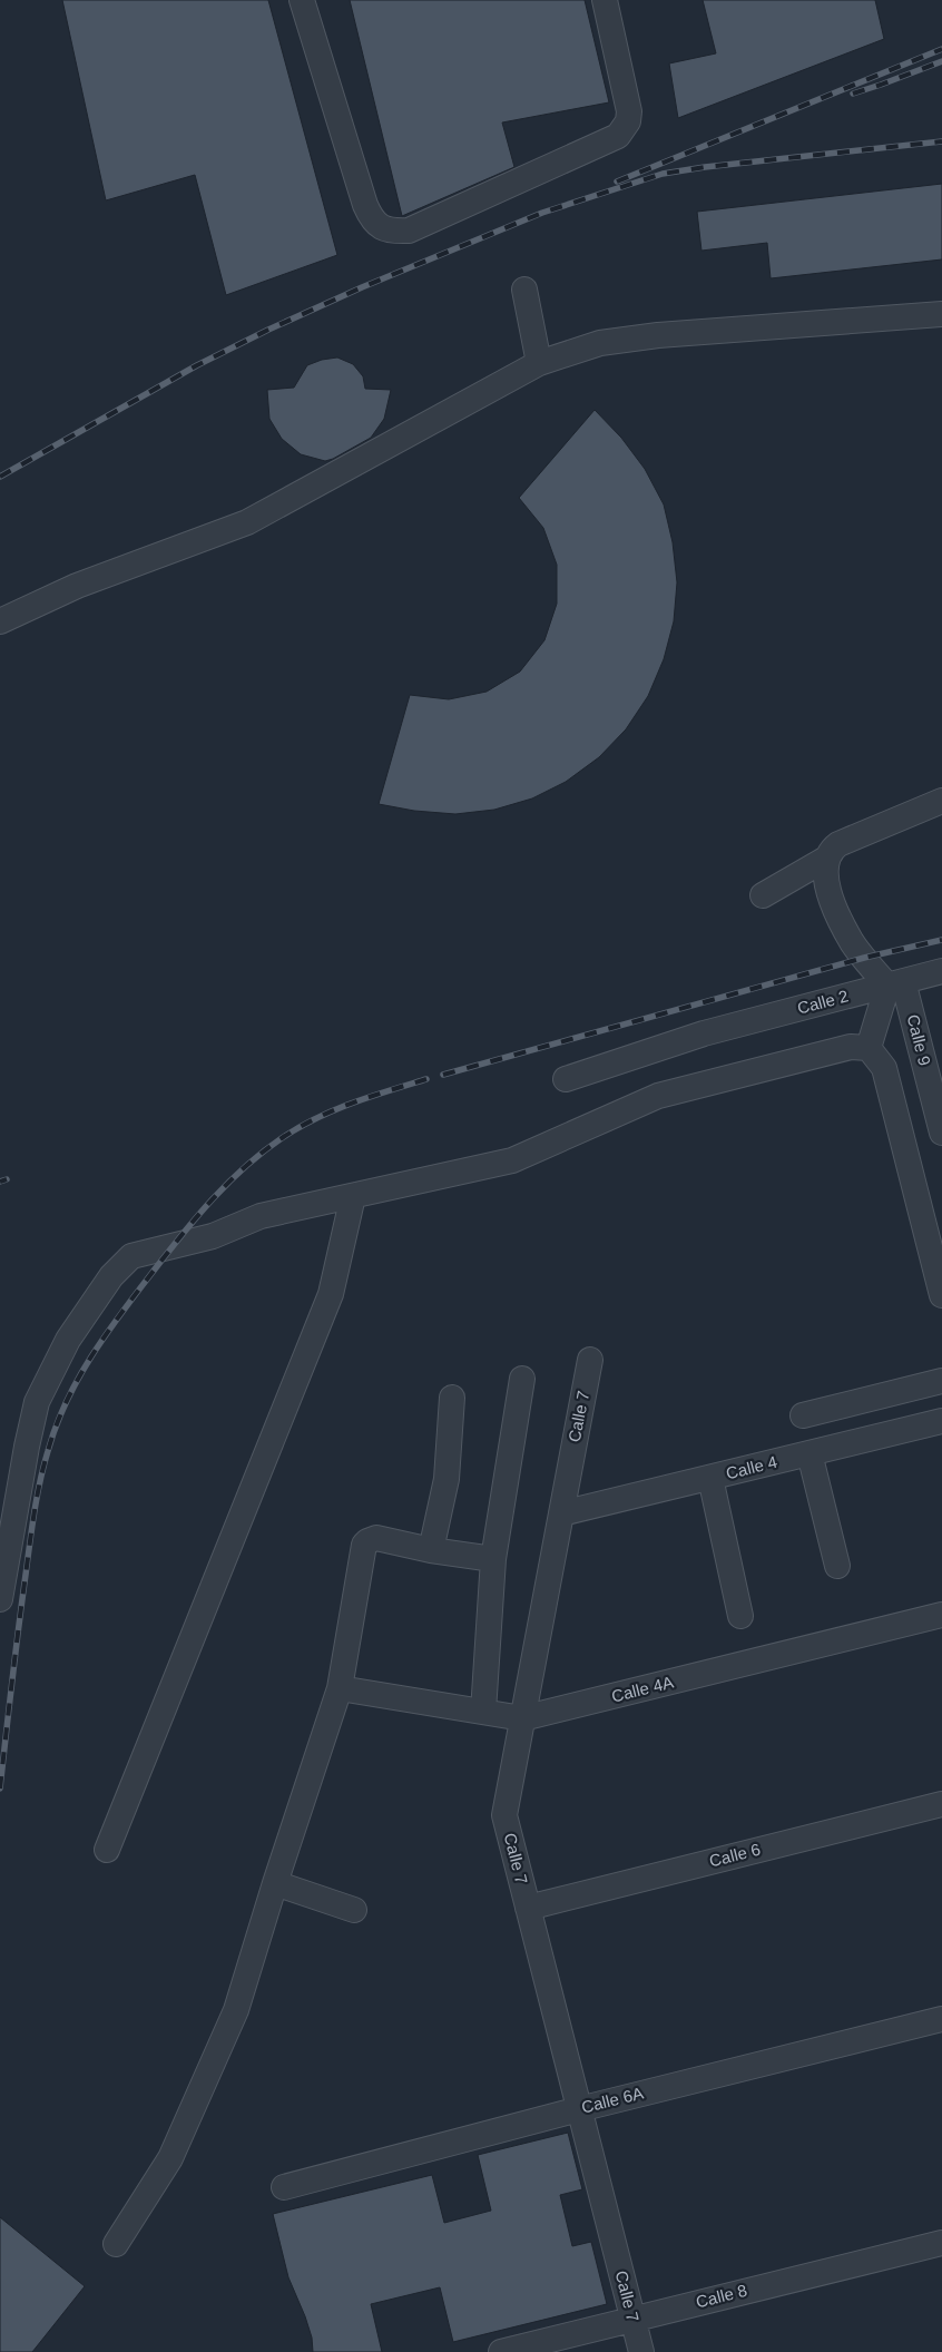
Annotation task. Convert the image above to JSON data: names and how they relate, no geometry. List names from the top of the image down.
{
  "streets": {
    "street": [
      "Calle 2",
      "Calle 9",
      "Calle 7",
      "Calle 4",
      "Calle 4A",
      "Calle 6",
      "Calle 6A",
      "Calle 8"
    ]
  },
  "crossings": [
    ["Calle 2", "Calle 9"],
    ["Calle 7", "Calle 4"],
    ["Calle 7", "Calle 4A"],
    ["Calle 7", "Calle 6"],
    ["Calle 7", "Calle 6A"],
    ["Calle 7", "Calle 8"]
  ]
}
